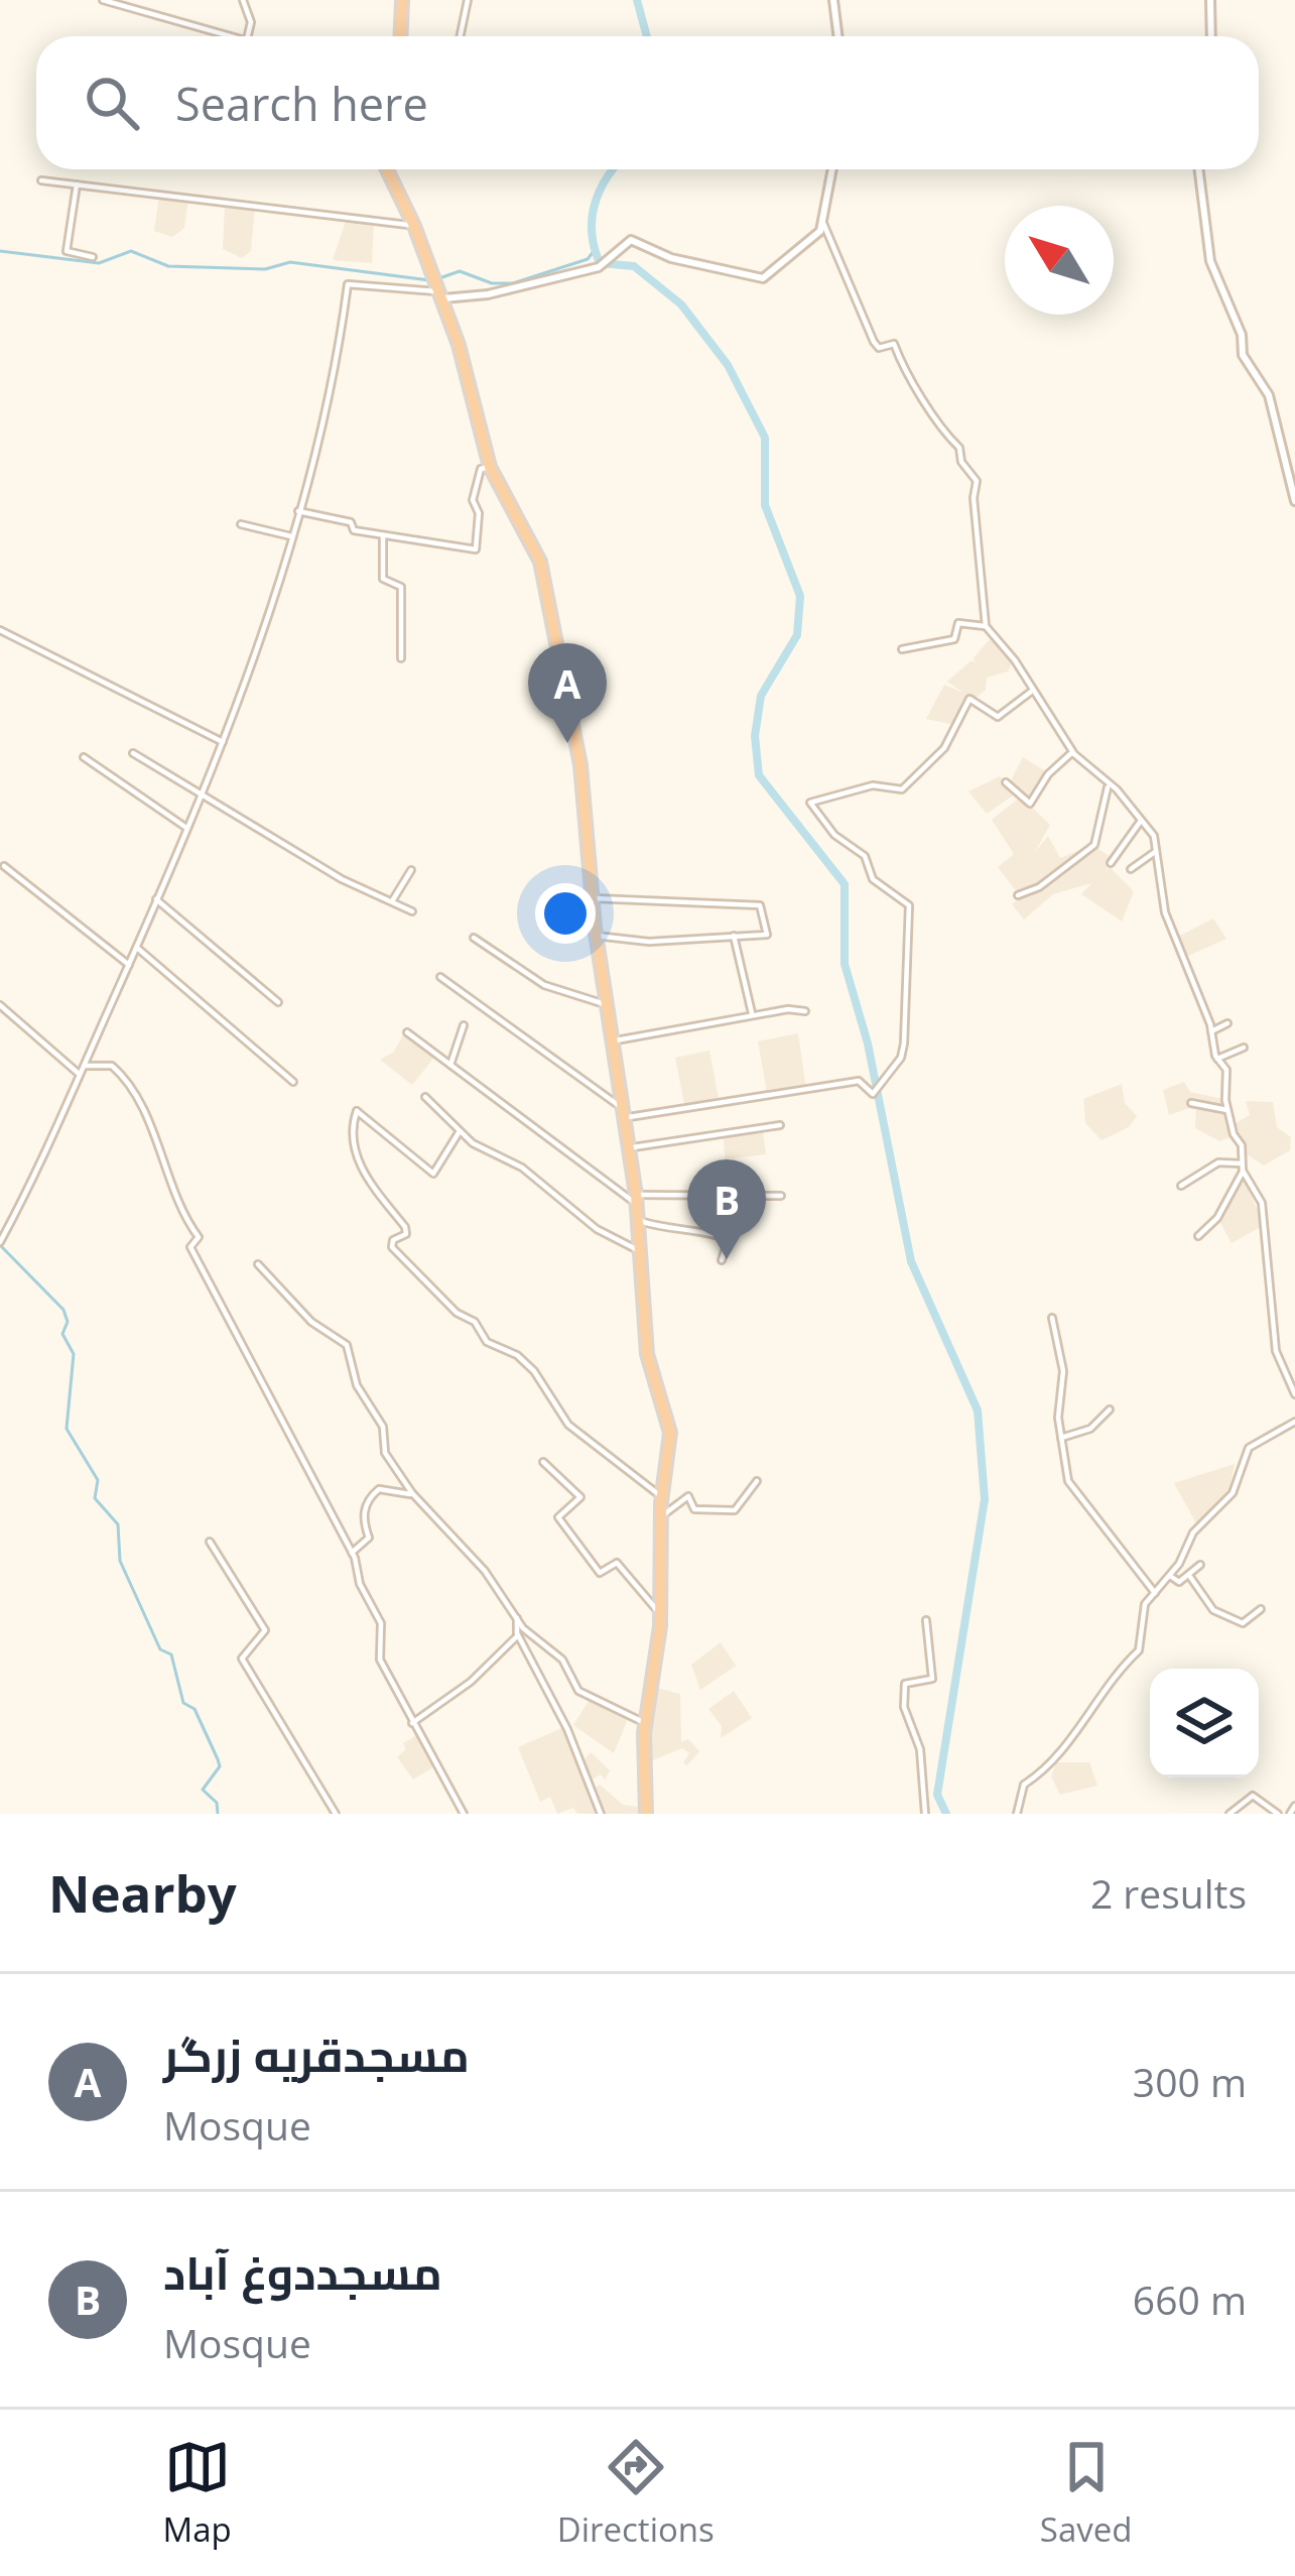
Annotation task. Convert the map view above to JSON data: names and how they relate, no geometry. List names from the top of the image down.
{
  "north": "top left",
  "page": {
    "search": "Search here",
    "pins": ["A", "B"],
    "heading": ["Nearby", "2 results"],
    "list": [
      {
        "mark": "A",
        "name": "مسجدقریه زرگر",
        "note": "Mosque",
        "value": "300 m"
      },
      {
        "mark": "B",
        "name": "مسجددوغ آباد",
        "note": "Mosque",
        "value": "660 m"
      }
    ],
    "nav": ["Map", "Directions", "Saved"]
  }
}
